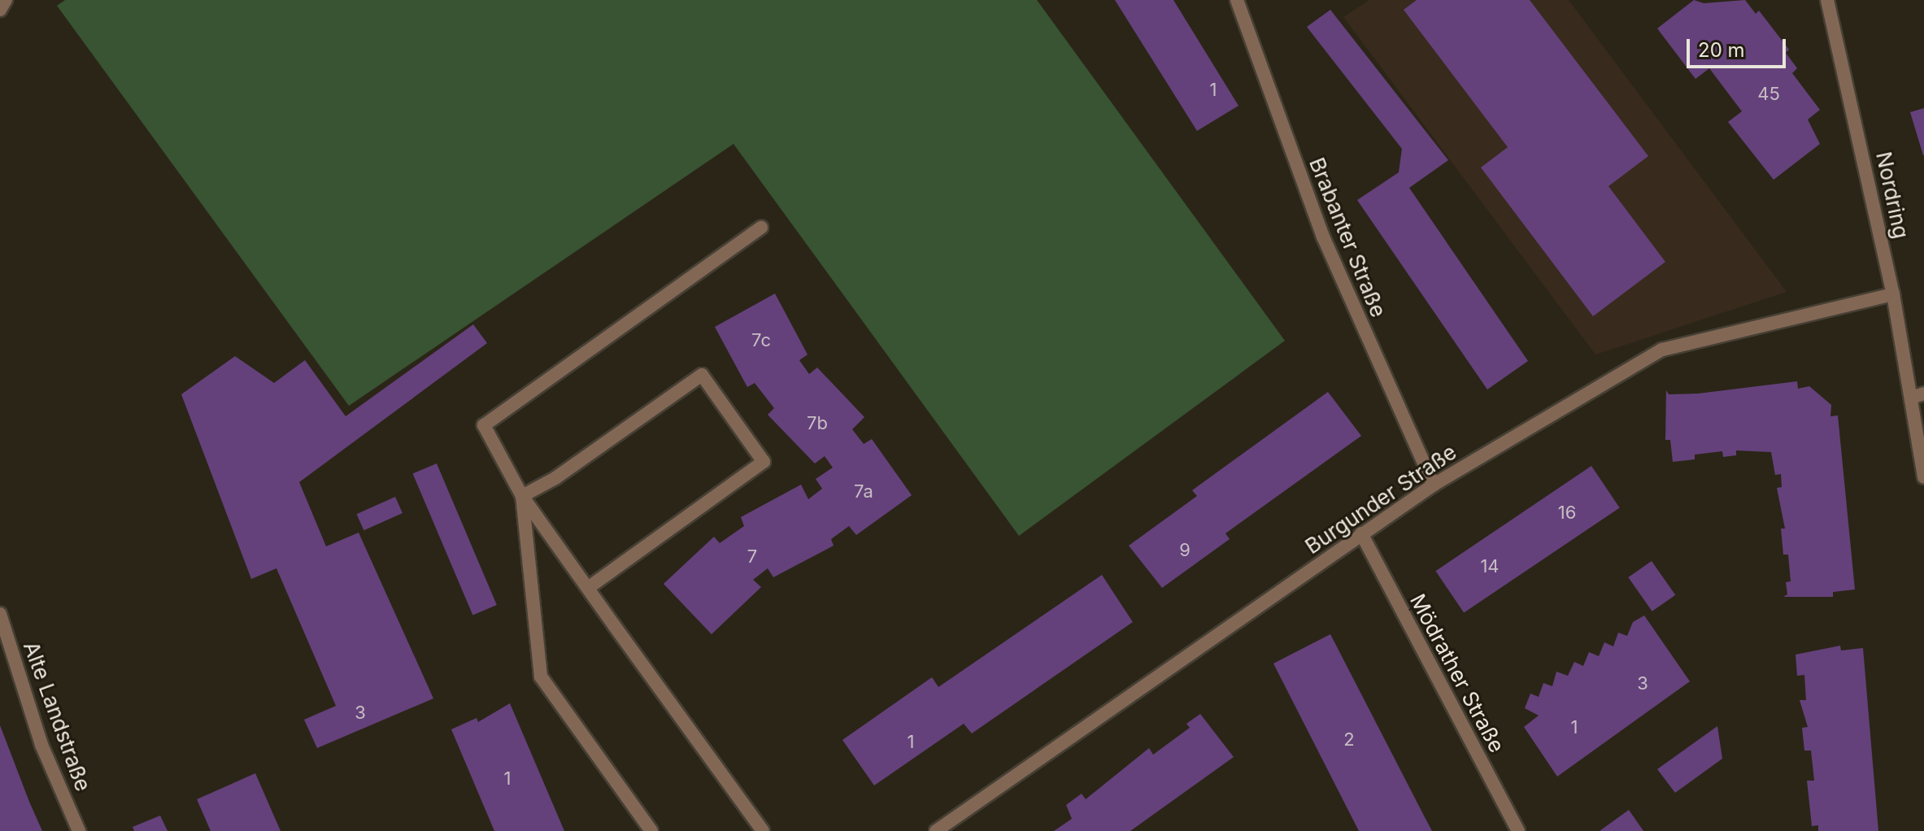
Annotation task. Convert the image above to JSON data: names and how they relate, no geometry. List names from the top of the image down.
{
  "streets": {
    "street": [
      "Nordring",
      "Brabanter Straße",
      "Burgunder Straße",
      "Mödrather Straße",
      "Alte Landstraße"
    ]
  },
  "crossings": [
    ["Nordring", "Burgunder Straße"],
    ["Brabanter Straße", "Burgunder Straße"],
    ["Burgunder Straße", "Mödrather Straße"]
  ],
  "house_numbers": [
    "1",
    "45",
    "7c",
    "7b",
    "7a",
    "16",
    "9",
    "7",
    "14",
    "3",
    "3",
    "1",
    "2",
    "1",
    "1"
  ],
  "scale_bar": "20 m"
}
